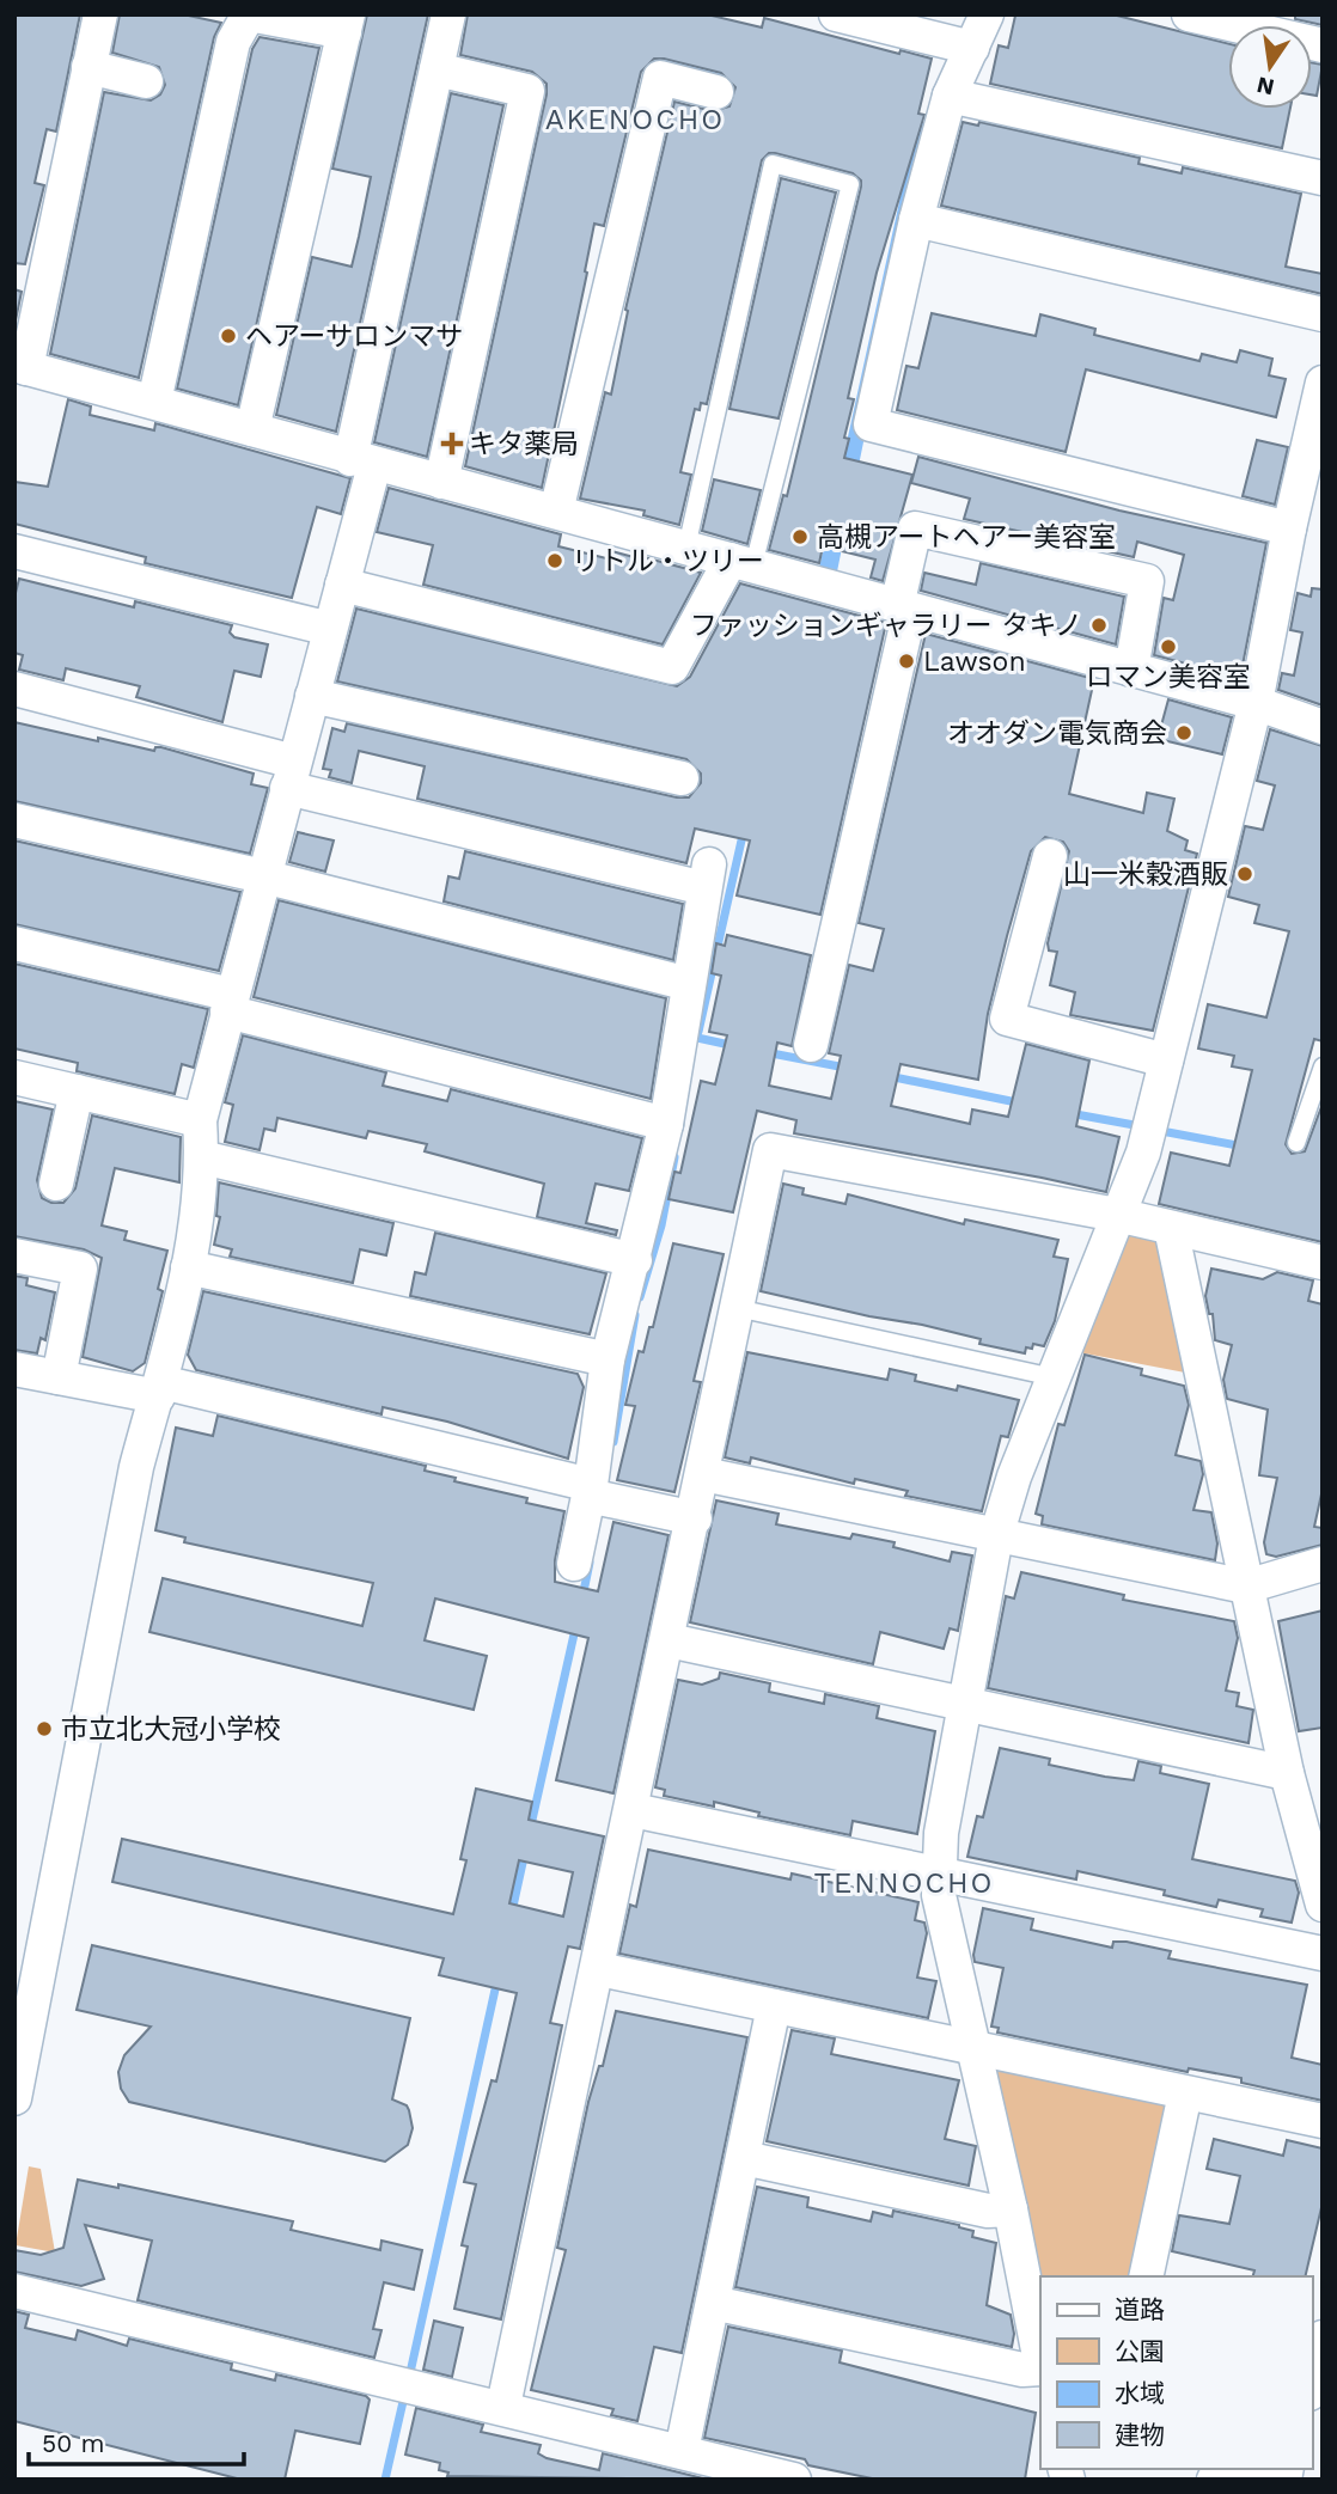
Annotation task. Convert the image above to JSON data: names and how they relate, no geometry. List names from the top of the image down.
{
  "districts": ["AKENOCHO", "TENNOCHO"],
  "places": {
    "other": [
      "ヘアーサロンマサ",
      "高槻アートヘアー美容室",
      "リトル・ツリー",
      "ファッションギャラリー タキノ",
      "ロマン美容室",
      "Lawson",
      "オオダン電気商会",
      "山一米穀酒販",
      "市立北大冠小学校"
    ],
    "health": ["キタ薬局"]
  },
  "legend": [
    "道路",
    "公園",
    "水域",
    "建物"
  ],
  "scale_bar": "50 m",
  "north": "bottom"
}
